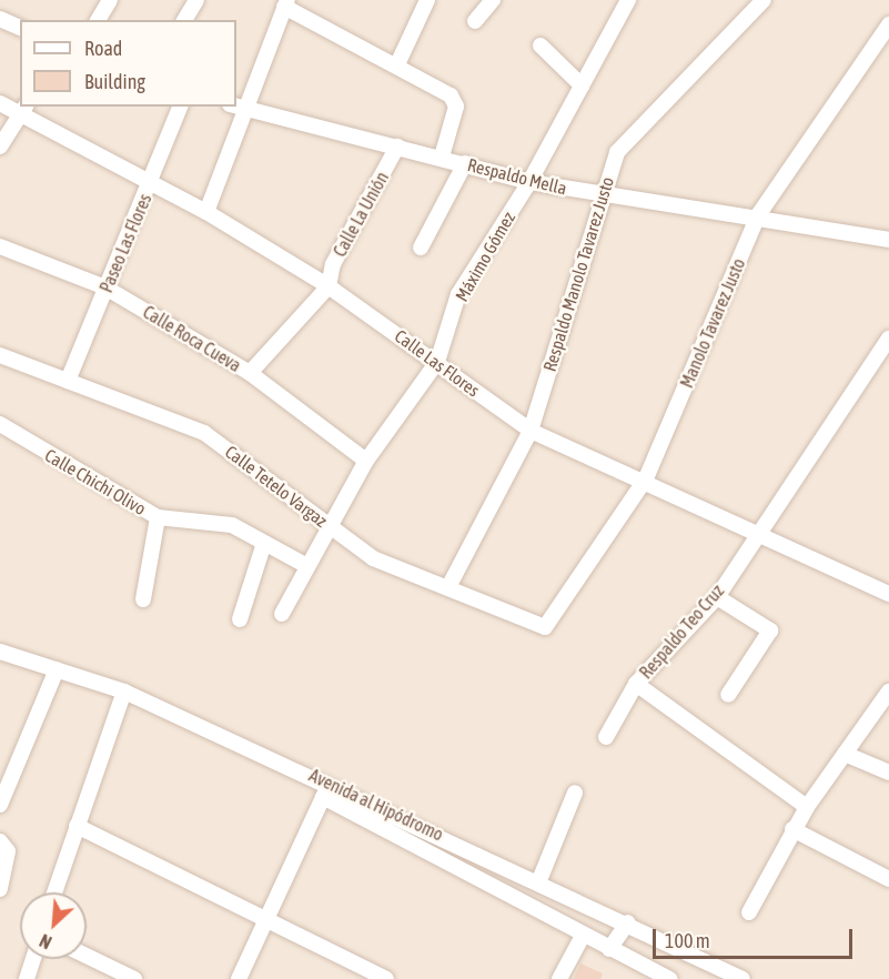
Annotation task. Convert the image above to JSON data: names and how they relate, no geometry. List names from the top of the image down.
{
  "streets": {
    "street": [
      "Respaldo Mella",
      "Calle La Unión",
      "Paseo Las Flores",
      "Máximo Gómez",
      "Respaldo Manolo Tavarez Justo",
      "Manolo Tavarez Justo",
      "Calle Roca Cueva",
      "Calle Las Flores",
      "Calle Chichi Olivo",
      "Calle Tetelo Vargaz",
      "Respaldo Teo Cruz",
      "Avenida al Hipódromo"
    ]
  },
  "crossings": [
    ["Respaldo Mella", "Calle La Unión"],
    ["Respaldo Mella", "Máximo Gómez"],
    ["Respaldo Mella", "Respaldo Manolo Tavarez Justo"],
    ["Respaldo Mella", "Manolo Tavarez Justo"],
    ["Calle La Unión", "Calle Roca Cueva"],
    ["Calle La Unión", "Calle Las Flores"],
    ["Paseo Las Flores", "Calle Roca Cueva"],
    ["Paseo Las Flores", "Calle Las Flores"],
    ["Paseo Las Flores", "Calle Tetelo Vargaz"],
    ["Máximo Gómez", "Calle Roca Cueva"],
    ["Máximo Gómez", "Calle Las Flores"],
    ["Máximo Gómez", "Calle Chichi Olivo"],
    ["Máximo Gómez", "Calle Tetelo Vargaz"],
    ["Respaldo Manolo Tavarez Justo", "Calle Las Flores"],
    ["Respaldo Manolo Tavarez Justo", "Calle Tetelo Vargaz"],
    ["Manolo Tavarez Justo", "Calle Las Flores"],
    ["Manolo Tavarez Justo", "Calle Tetelo Vargaz"],
    ["Calle Las Flores", "Respaldo Teo Cruz"]
  ],
  "legend": ["Road", "Building"],
  "scale_bar": "100 m",
  "north": "bottom left"
}
